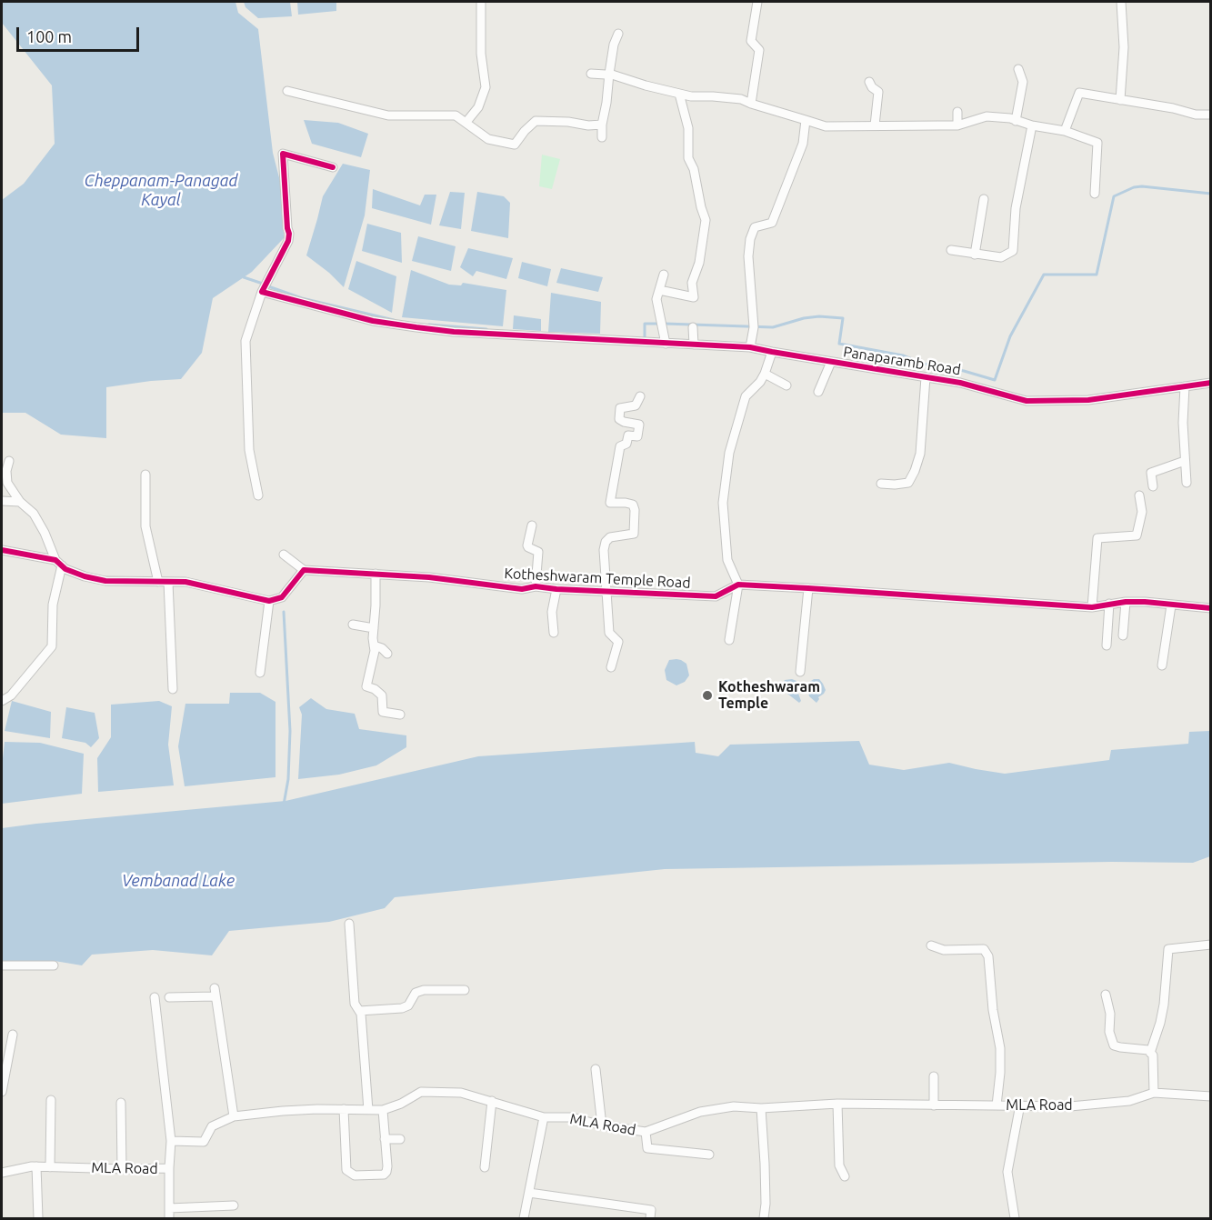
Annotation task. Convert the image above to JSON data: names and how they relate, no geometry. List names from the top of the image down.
{
  "streets": {
    "street": ["Panaparamb Road", "Kotheshwaram Temple Road", "MLA Road"]
  },
  "water": ["Cheppanam-Panagad Kayal", "Vembanad Lake"],
  "places": ["Kotheshwaram Temple"],
  "scale_bar": "100 m"
}
